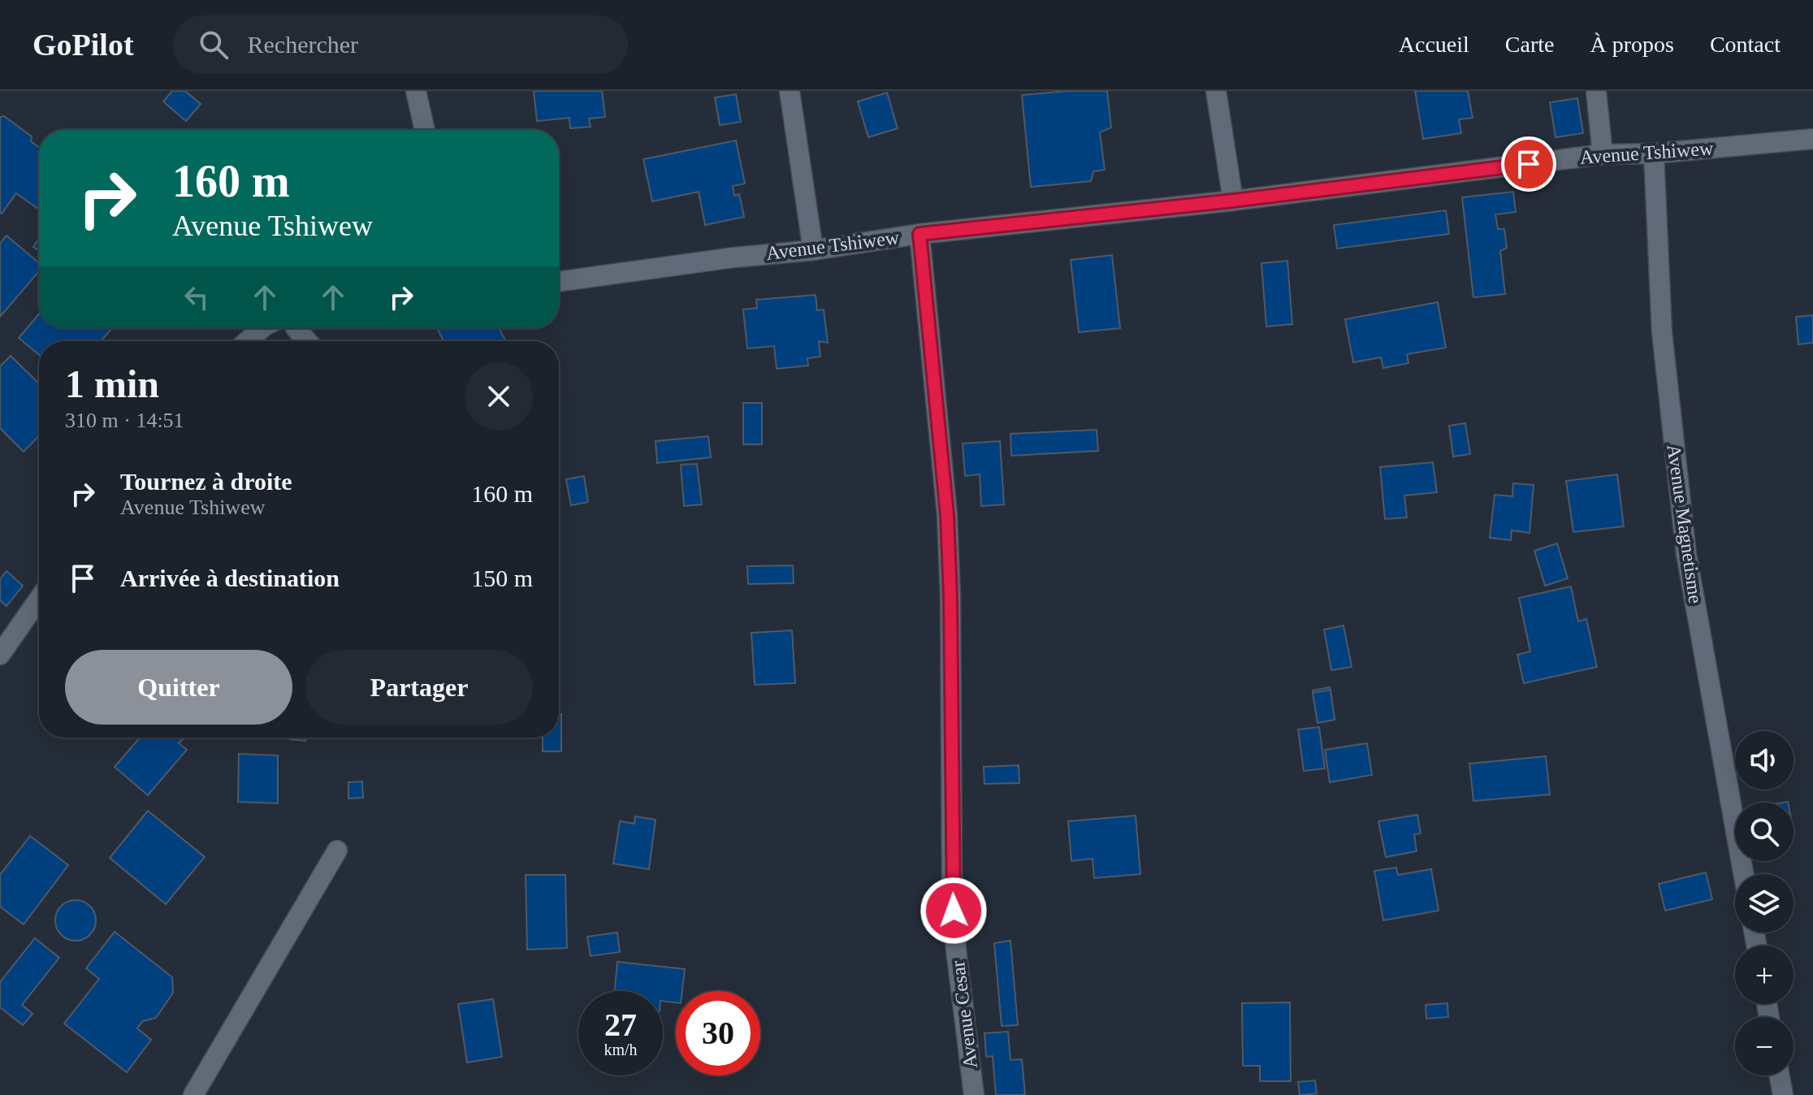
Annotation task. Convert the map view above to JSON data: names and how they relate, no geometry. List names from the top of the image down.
{
  "streets": {
    "street": ["Avenue Tshiwew", "Avenue Magnetisme", "Avenue Cesar"]
  },
  "crossings": [
    ["Avenue Tshiwew", "Avenue Magnetisme"],
    ["Avenue Tshiwew", "Avenue Cesar"]
  ],
  "page": {
    "header": "GoPilot",
    "search": "Rechercher",
    "nav": [
      "Accueil",
      "Carte",
      "À propos",
      "Contact"
    ],
    "turn": ["160 m", "Avenue Tshiwew"],
    "heading": ["1 min", "310 m · 14:51"],
    "list": [
      {
        "name": "Tournez à droite",
        "note": "Avenue Tshiwew",
        "value": "160 m"
      },
      {
        "name": "Arrivée à destination",
        "value": "150 m"
      }
    ],
    "buttons": ["Quitter", "Partager"],
    "map_buttons": ["+", "−"],
    "speed": "27 km/h",
    "limit": "30"
  }
}
